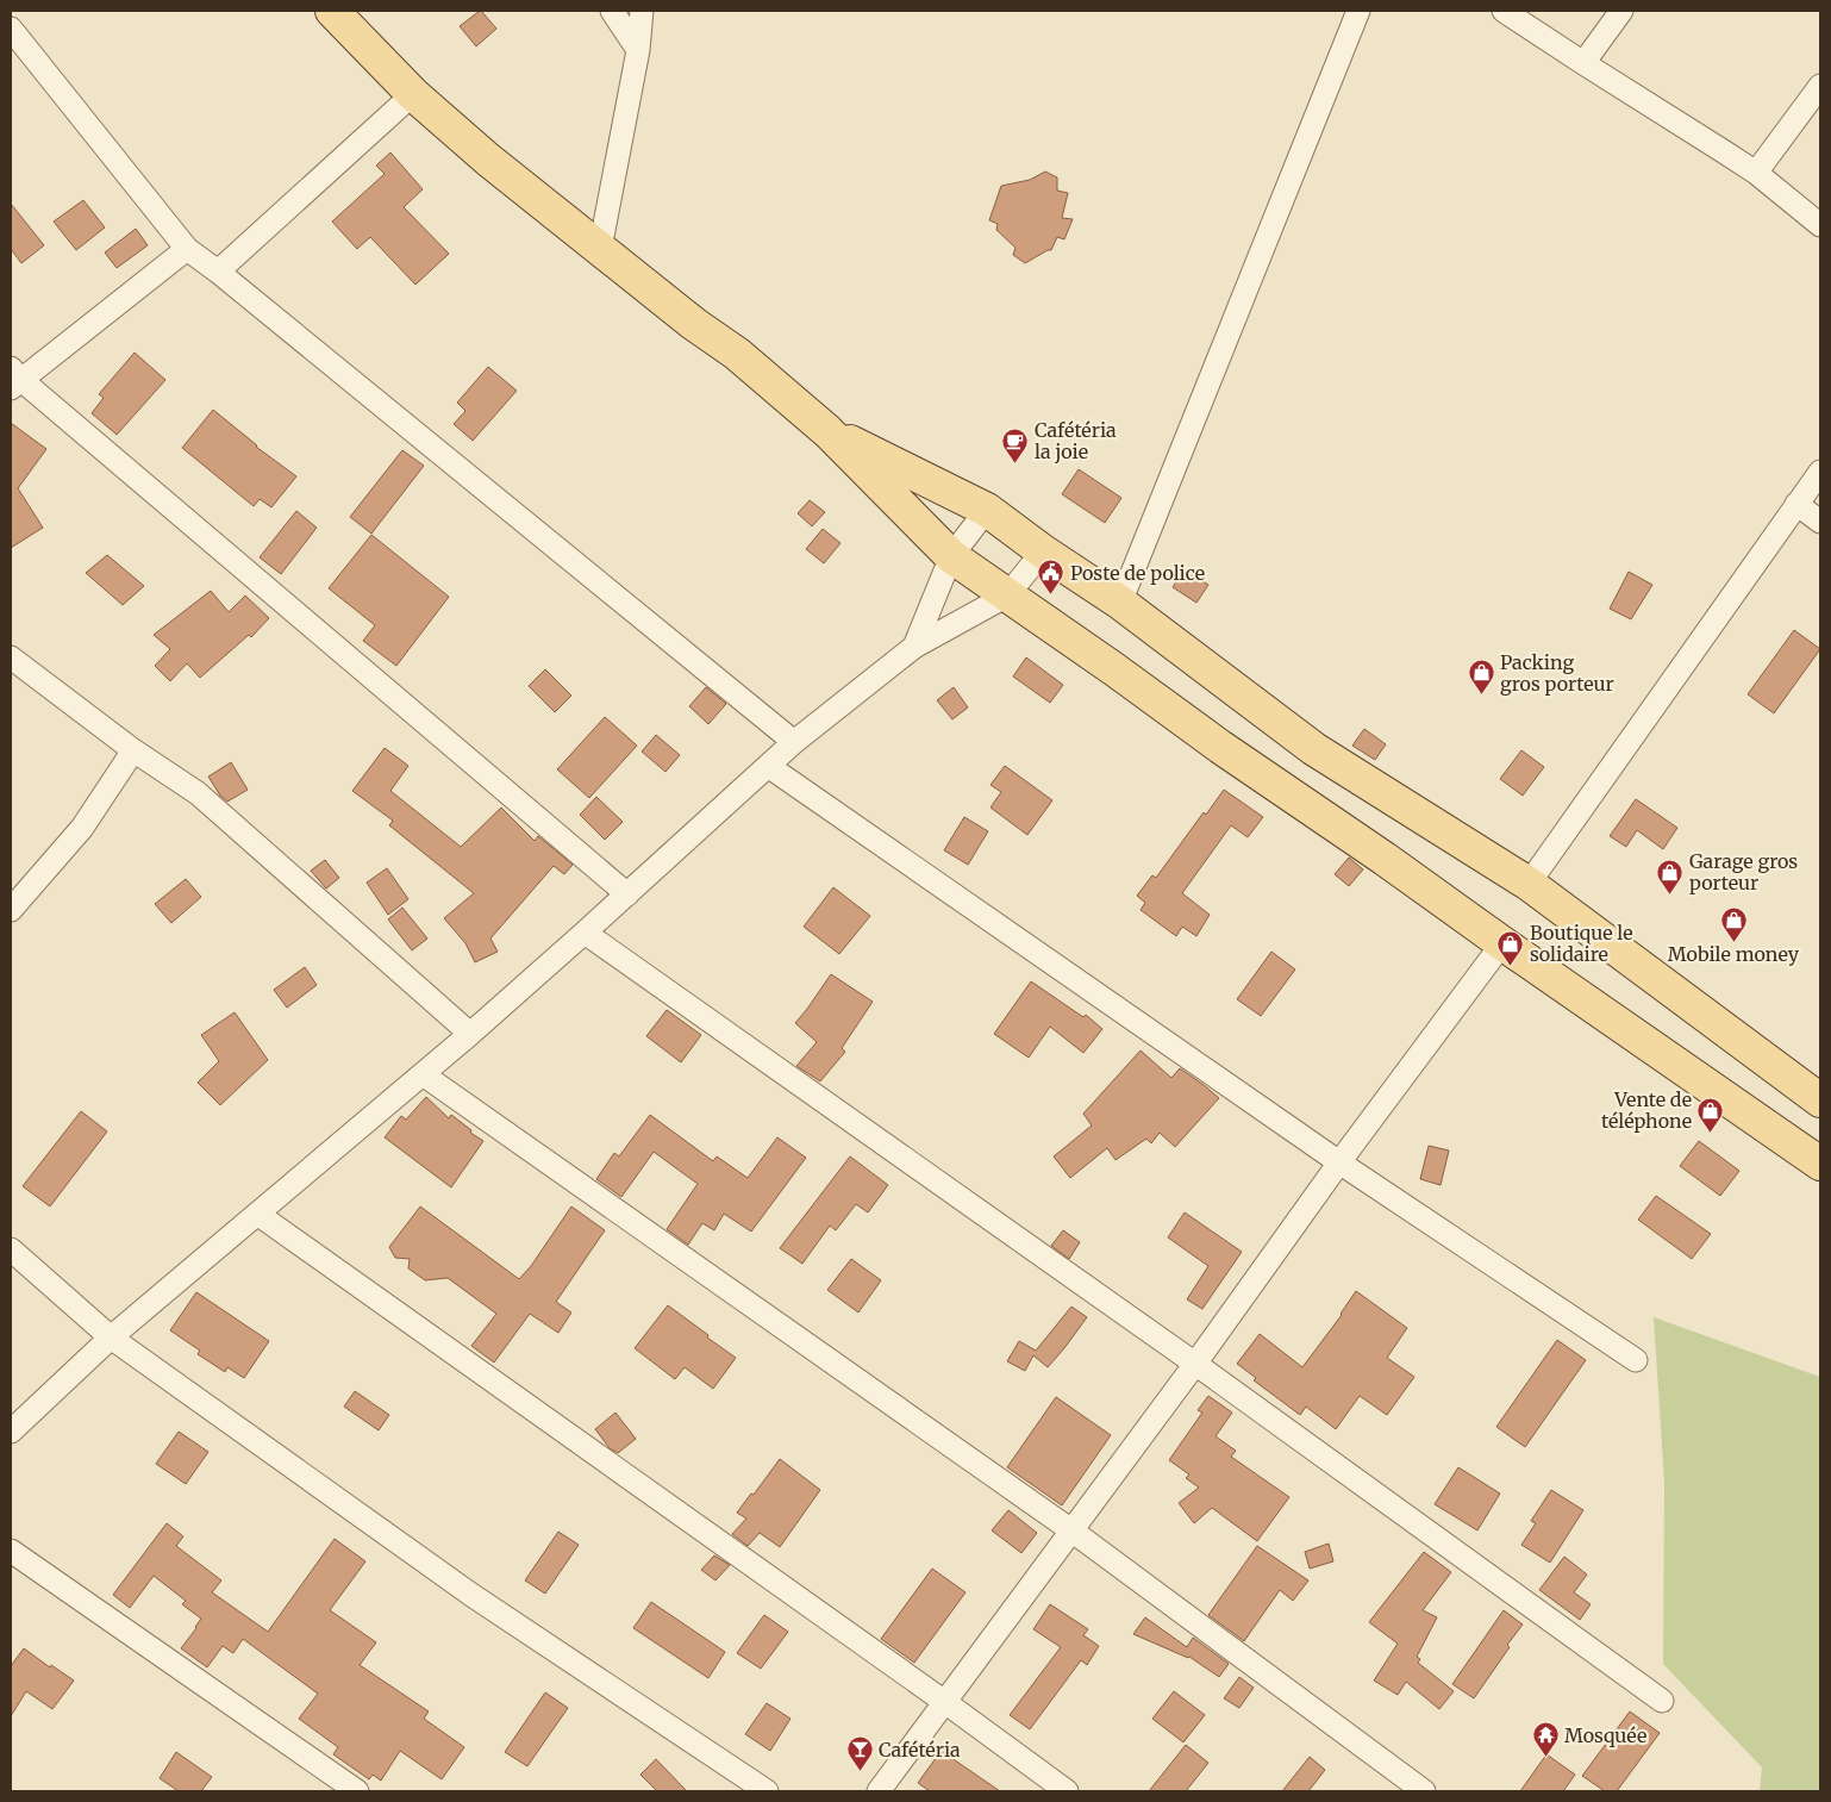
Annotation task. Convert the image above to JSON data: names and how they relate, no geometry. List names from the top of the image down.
{
  "places": {
    "cafe": ["Cafétéria la joie"],
    "public building": ["Poste de police"],
    "shop": [
      "Packing gros porteur",
      "Garage gros porteur",
      "Mobile money",
      "Boutique le solidaire",
      "Vente de téléphone"
    ],
    "temple": ["Mosquée"],
    "bar": ["Cafétéria"]
  }
}
